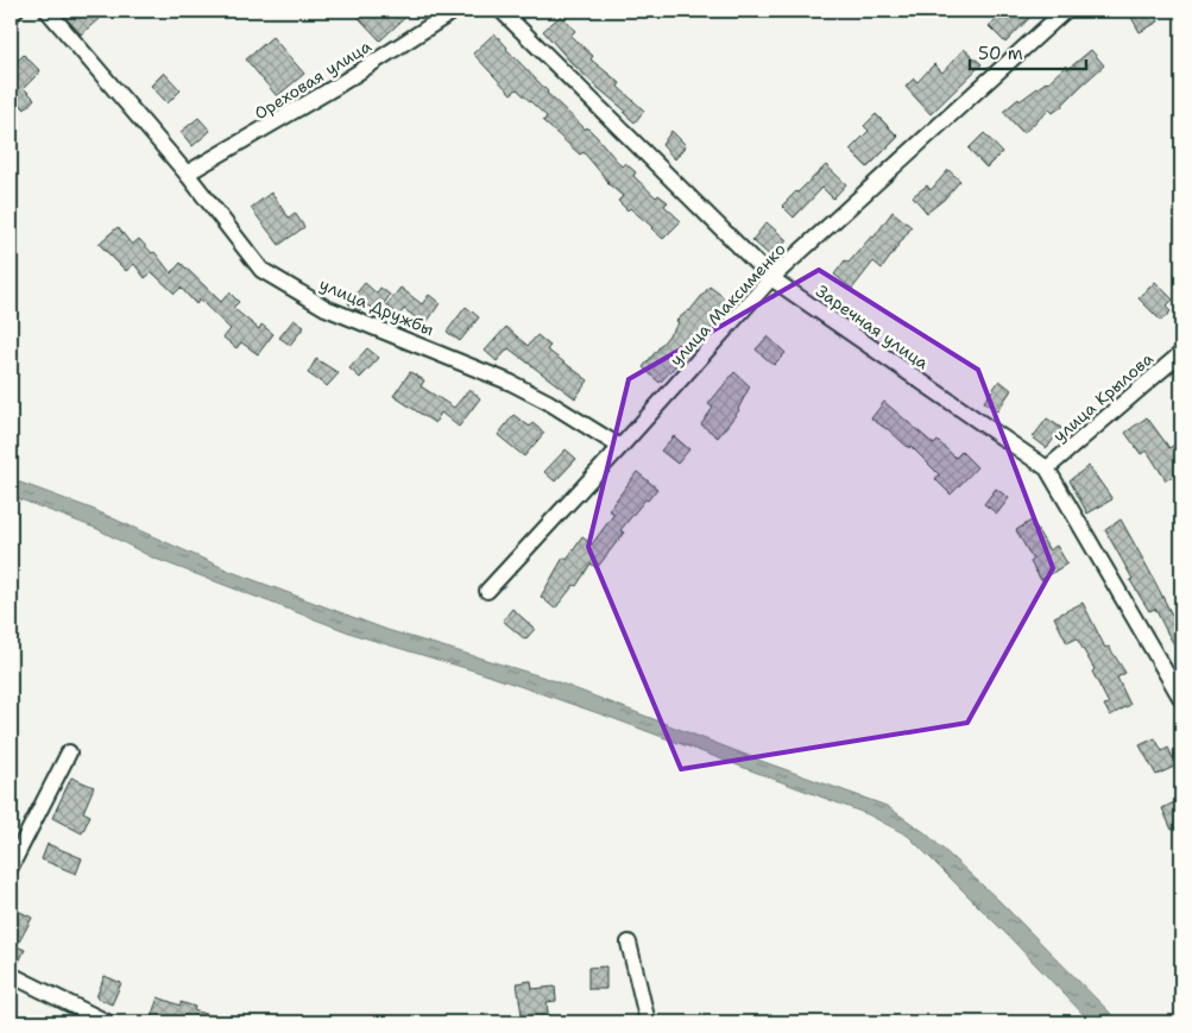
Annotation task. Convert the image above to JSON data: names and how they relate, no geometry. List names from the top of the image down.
{
  "streets": {
    "street": [
      "Ореховая улица",
      "улица Максименко",
      "улица Дружбы",
      "Заречная улица",
      "улица Крылова"
    ]
  },
  "crossings": [
    ["Ореховая улица", "улица Дружбы"],
    ["улица Максименко", "улица Дружбы"],
    ["улица Максименко", "Заречная улица"],
    ["Заречная улица", "улица Крылова"]
  ],
  "scale_bar": "50 m"
}
